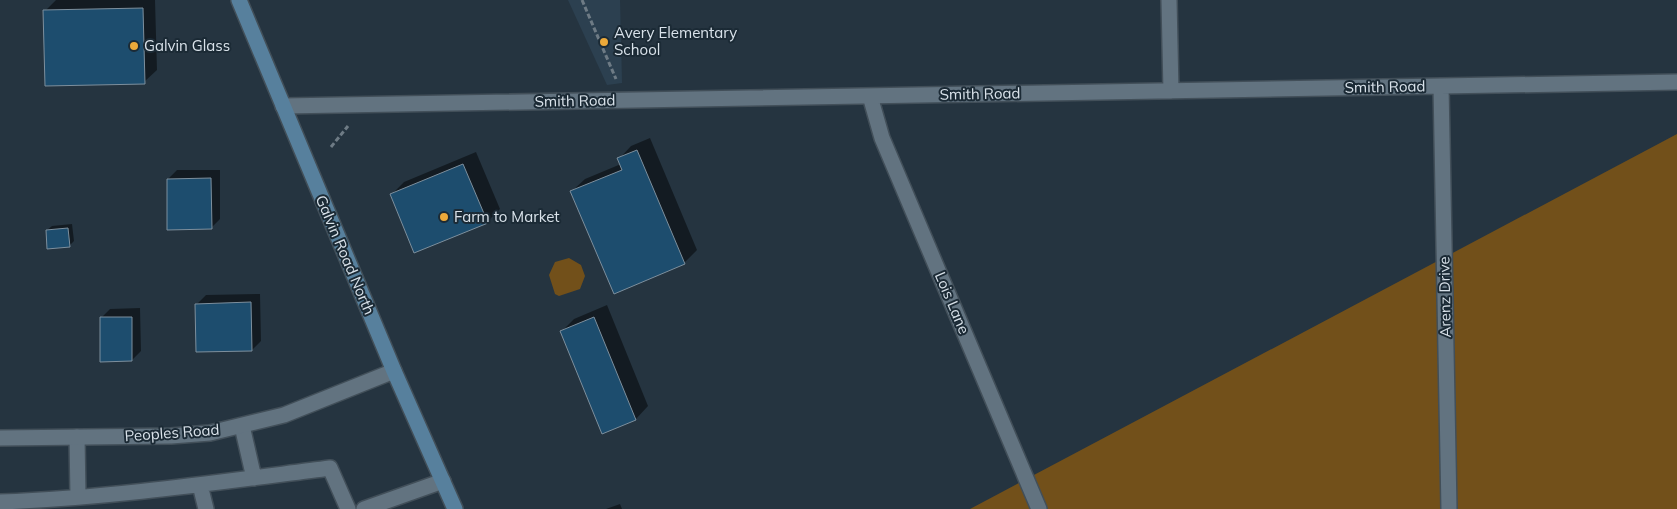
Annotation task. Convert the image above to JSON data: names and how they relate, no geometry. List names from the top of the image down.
{
  "streets": {
    "main road": ["Galvin Road North"],
    "street": [
      "Smith Road",
      "Arenz Drive",
      "Lois Lane",
      "Peoples Road"
    ]
  },
  "crossings": [
    ["Smith Road", "Galvin Road North"],
    ["Smith Road", "Arenz Drive"],
    ["Smith Road", "Lois Lane"],
    ["Galvin Road North", "Peoples Road"]
  ],
  "places": ["Avery Elementary School", "Galvin Glass", "Farm to Market"]
}
